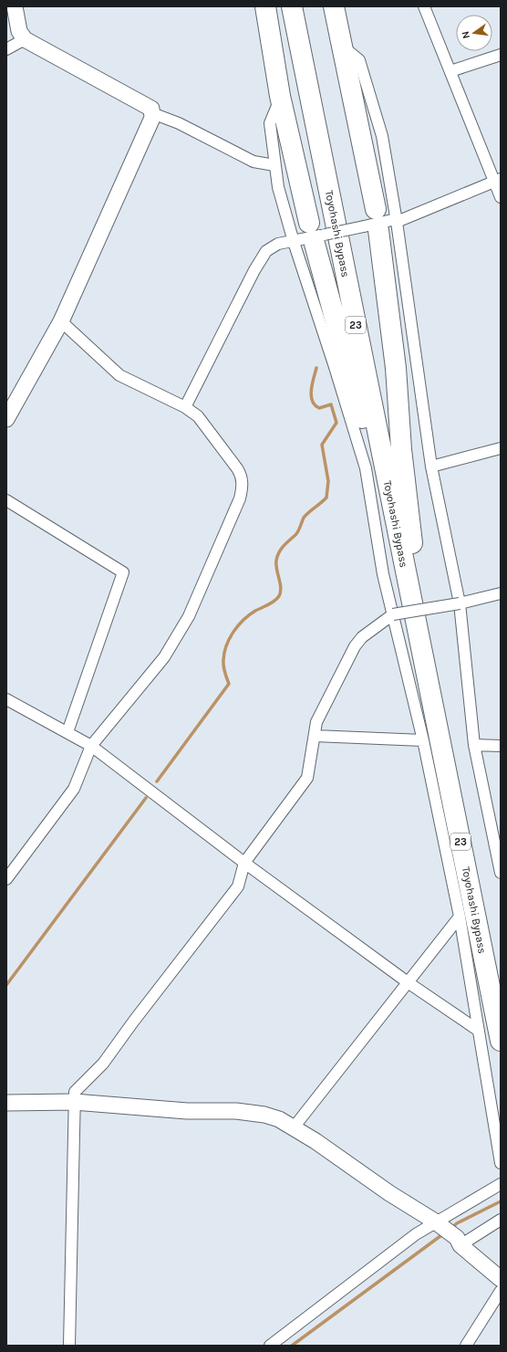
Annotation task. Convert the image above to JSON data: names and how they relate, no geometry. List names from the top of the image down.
{
  "streets": {
    "highway": ["Toyohashi Bypass", "23"]
  },
  "crossings": [
    ["Toyohashi Bypass", "23"]
  ],
  "north": "left"
}
